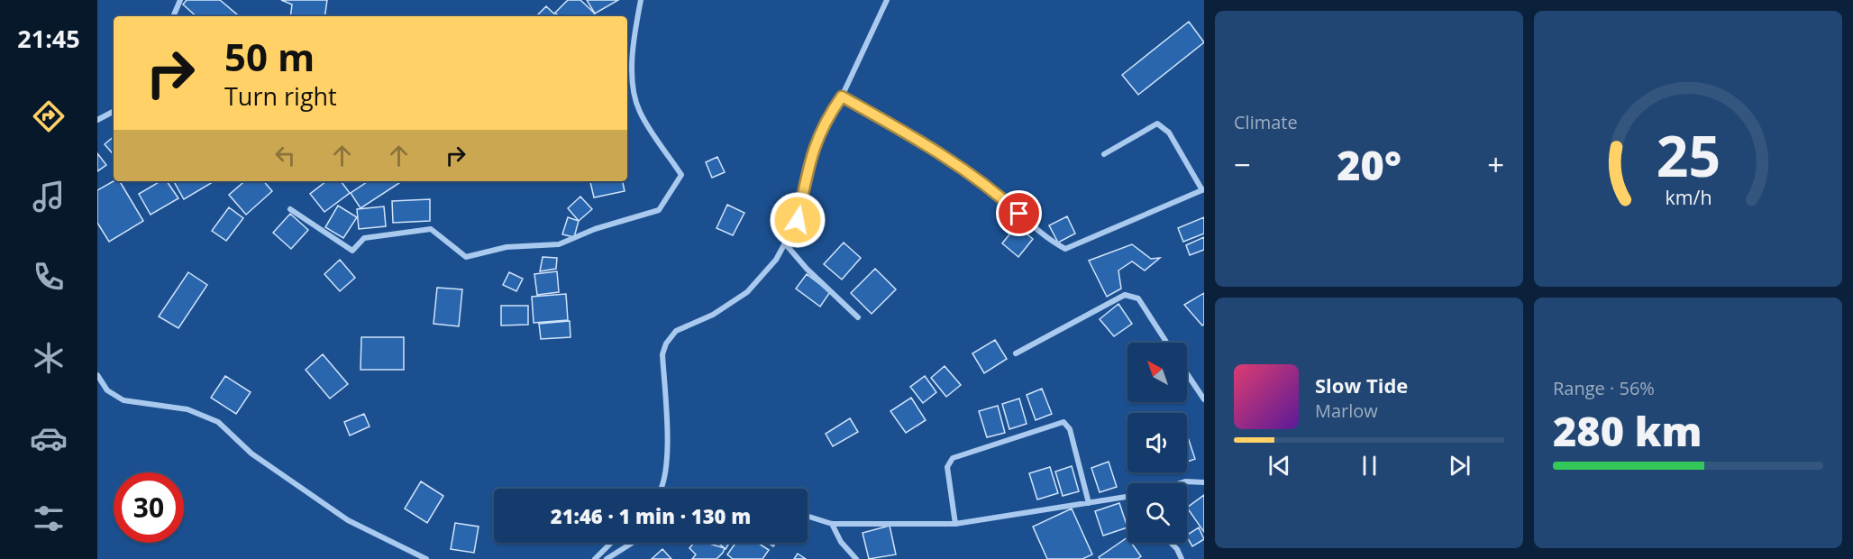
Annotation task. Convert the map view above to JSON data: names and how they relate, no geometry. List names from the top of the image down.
{
  "north": "top left",
  "page": {
    "tabs": "21:45",
    "tile": [
      "Climate",
      ["Range · 56%", "280 km"]
    ],
    "turn": ["50 m", "Turn right"],
    "heat": ["−", "20°", "+"],
    "song": ["Slow Tide", "Marlow"],
    "limit": "30",
    "trip": "21:46 · 1 min · 130 m",
    "gauge": ["25", "km/h"]
  }
}
